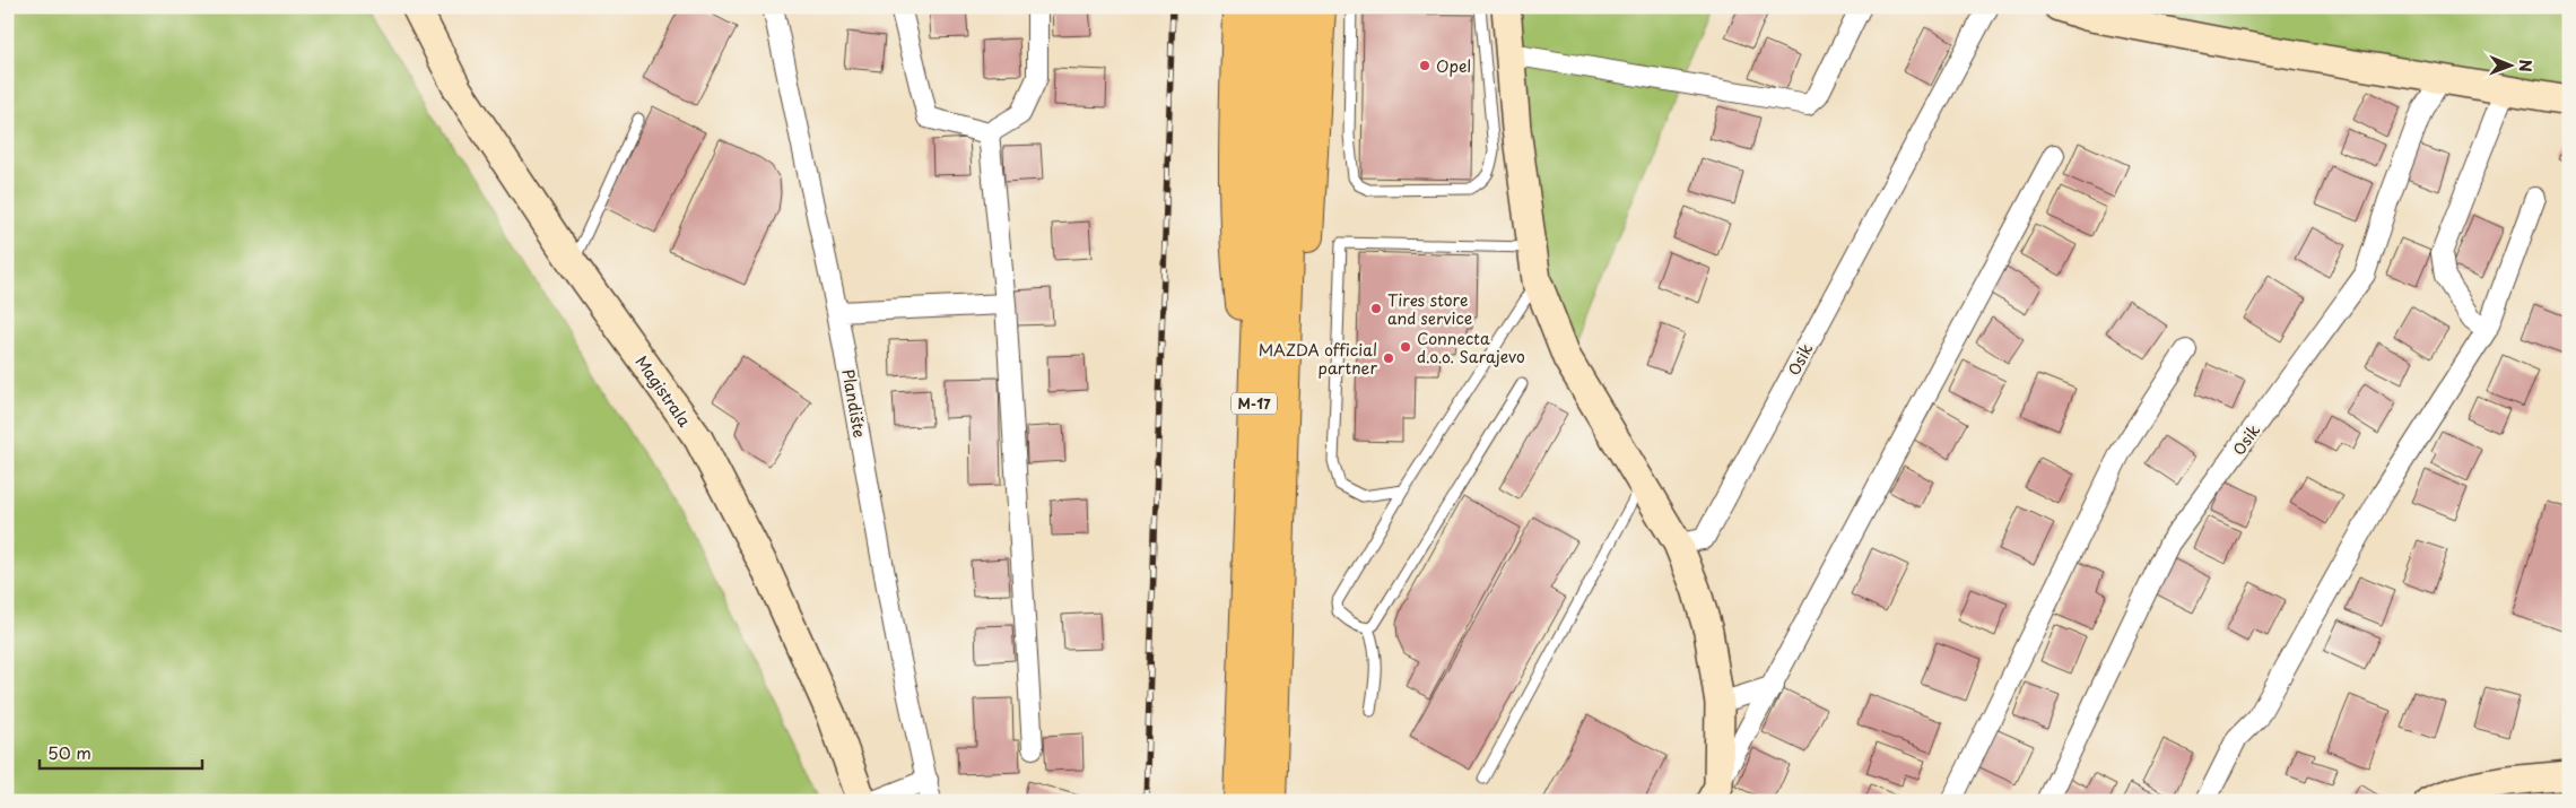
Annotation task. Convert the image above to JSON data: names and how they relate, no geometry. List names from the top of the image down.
{
  "streets": {
    "highway": ["M-17"],
    "main road": ["Magistrala"],
    "street": ["Osik", "Plandište"]
  },
  "places": [
    "Opel",
    "Tires store and service",
    "Connecta d.o.o. Sarajevo",
    "MAZDA official partner"
  ],
  "scale_bar": "50 m",
  "north": "right"
}
